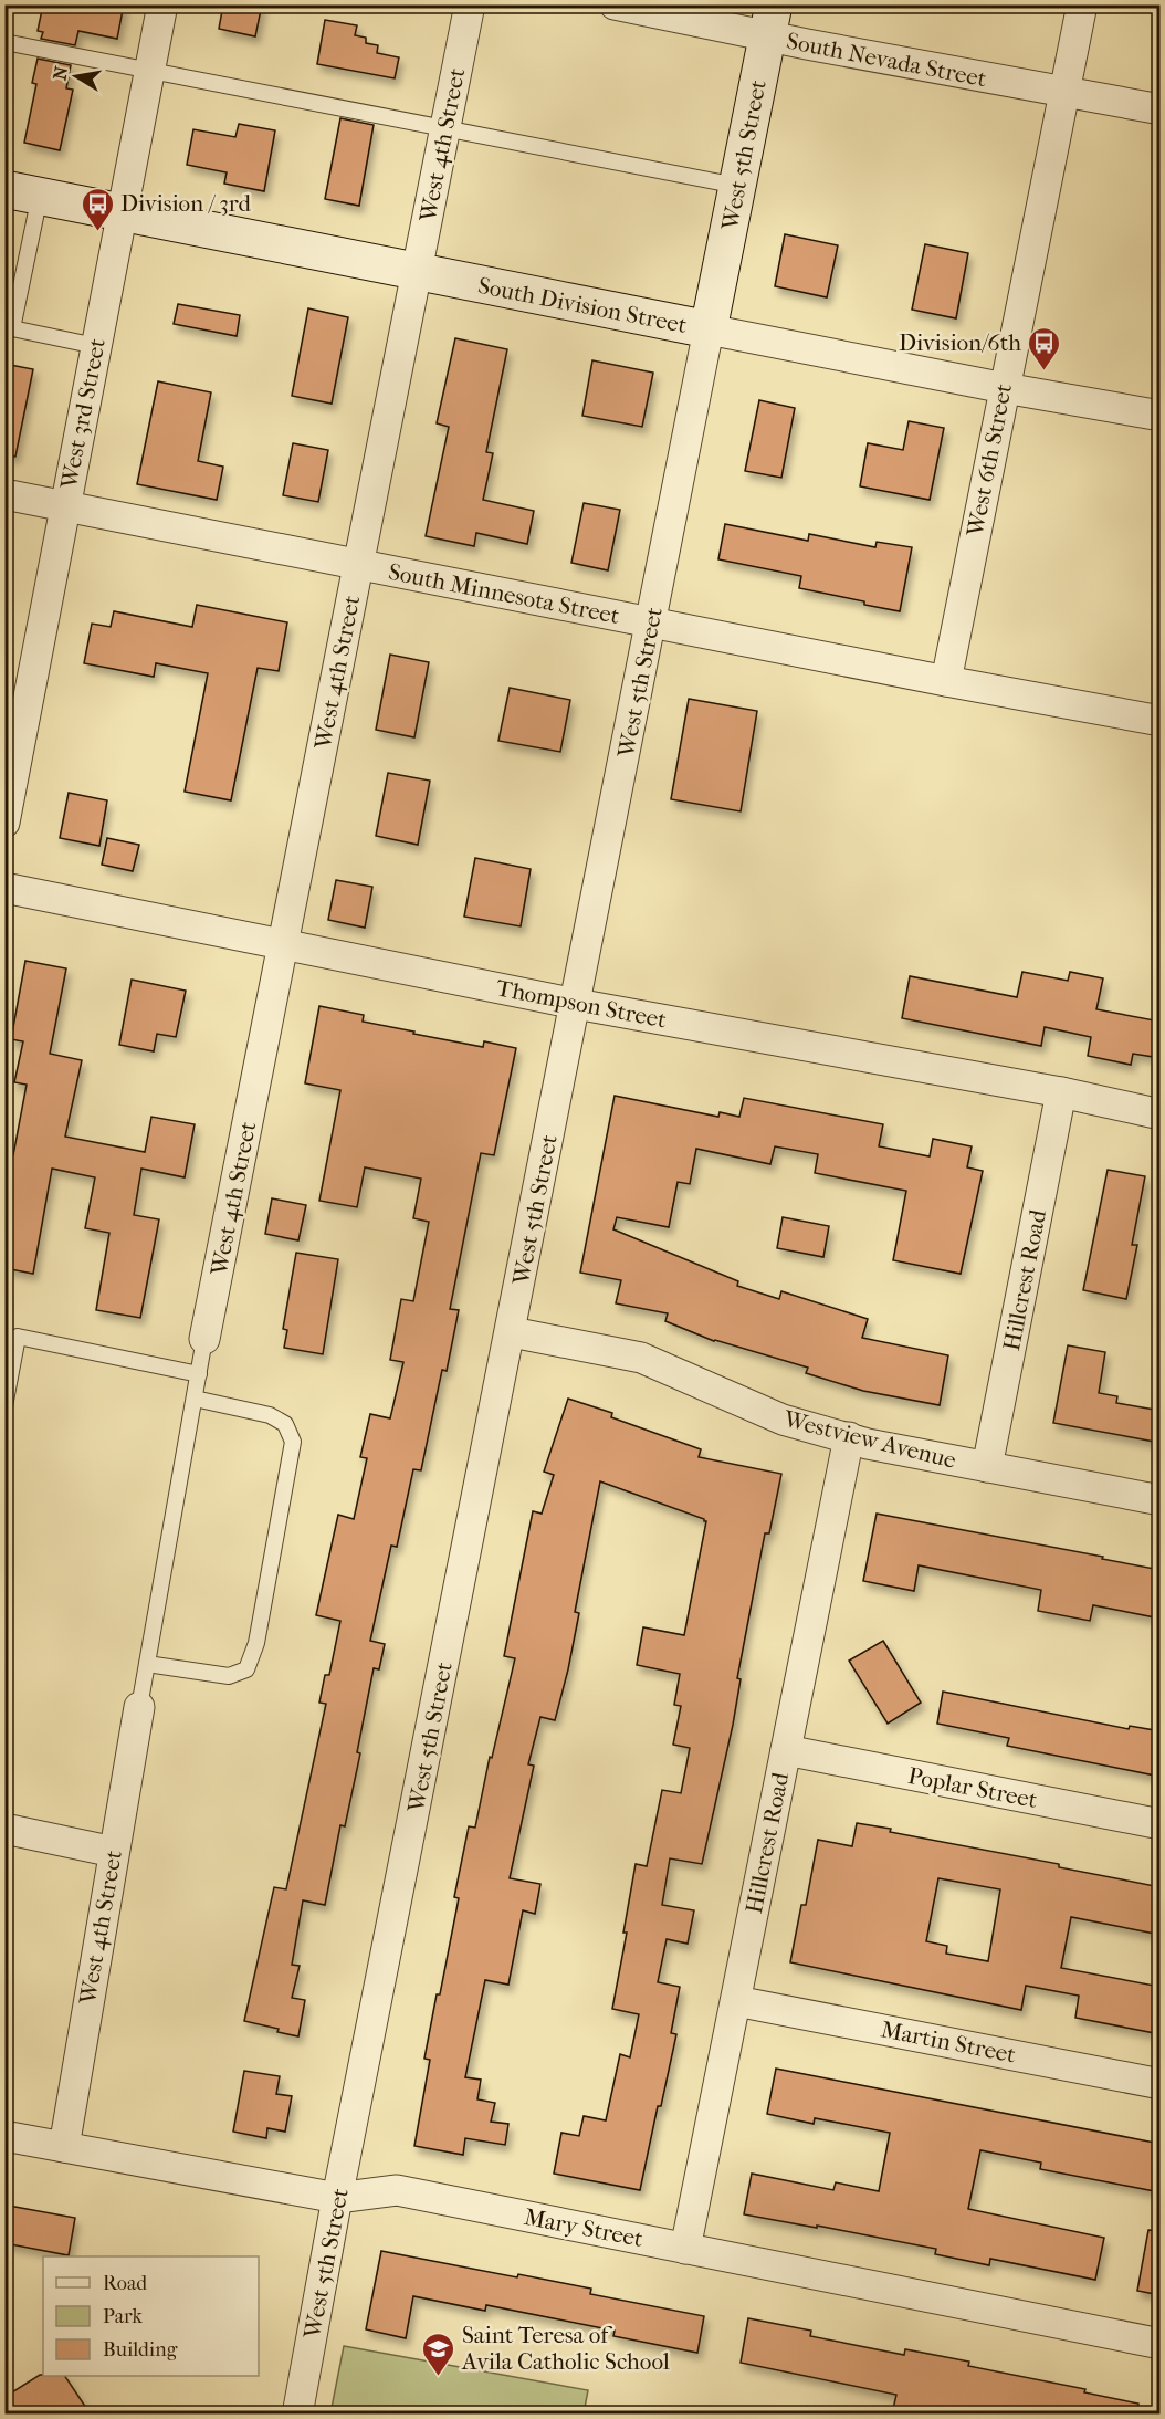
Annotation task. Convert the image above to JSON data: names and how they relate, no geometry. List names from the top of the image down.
{
  "streets": {
    "street": [
      "South Nevada Street",
      "West 4th Street",
      "West 5th Street",
      "South Division Street",
      "West 3rd Street",
      "West 6th Street",
      "South Minnesota Street",
      "Thompson Street",
      "Hillcrest Road",
      "Westview Avenue",
      "Poplar Street",
      "Martin Street",
      "Mary Street"
    ]
  },
  "crossings": [
    ["South Nevada Street", "West 5th Street"],
    ["South Nevada Street", "West 6th Street"],
    ["West 4th Street", "South Division Street"],
    ["West 4th Street", "South Minnesota Street"],
    ["West 4th Street", "Thompson Street"],
    ["West 4th Street", "Mary Street"],
    ["West 5th Street", "South Division Street"],
    ["West 5th Street", "South Minnesota Street"],
    ["West 5th Street", "Thompson Street"],
    ["West 5th Street", "Westview Avenue"],
    ["West 5th Street", "Mary Street"],
    ["South Division Street", "West 3rd Street"],
    ["South Division Street", "West 6th Street"],
    ["West 3rd Street", "South Minnesota Street"],
    ["West 6th Street", "South Minnesota Street"],
    ["Thompson Street", "Hillcrest Road"],
    ["Hillcrest Road", "Westview Avenue"],
    ["Hillcrest Road", "Poplar Street"],
    ["Hillcrest Road", "Martin Street"],
    ["Hillcrest Road", "Mary Street"]
  ],
  "places": {
    "bus stop": ["Division / 3rd", "Division/6th"],
    "school or university": ["Saint Teresa of Avila Catholic School"]
  },
  "legend": ["Road", "Park", "Building"],
  "north": "left"
}
